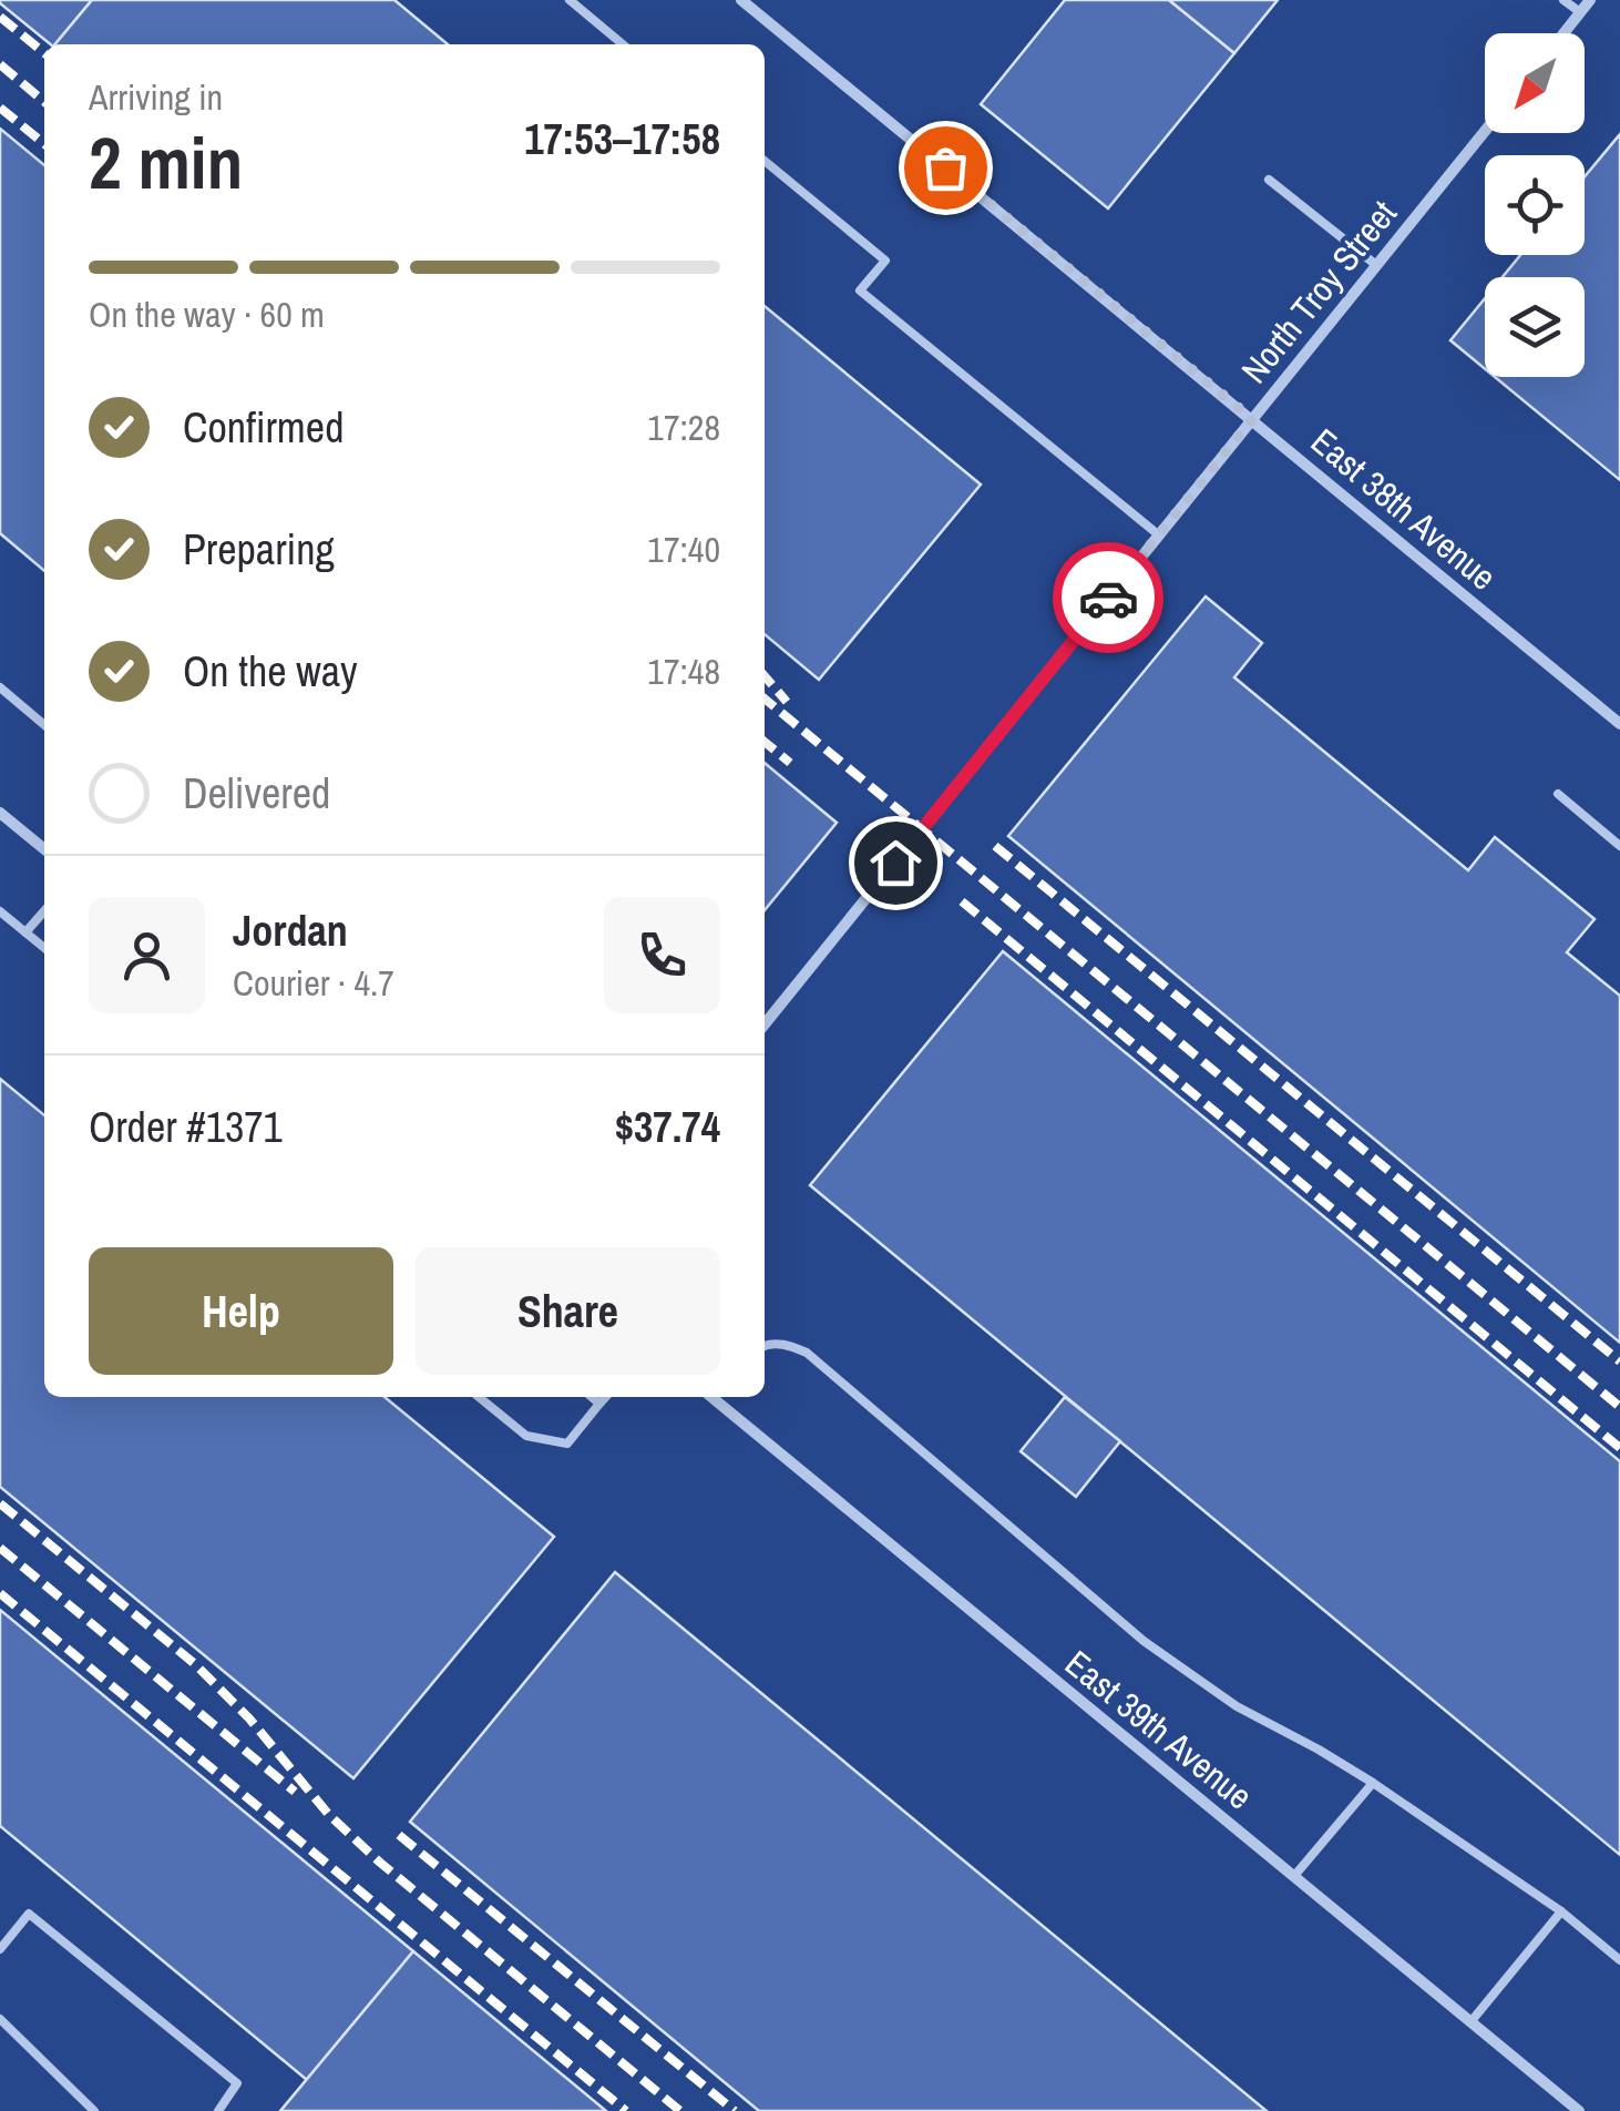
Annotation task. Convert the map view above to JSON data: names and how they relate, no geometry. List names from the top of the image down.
{
  "streets": {
    "street": ["North Troy Street", "East 38th Avenue", "East 39th Avenue"]
  },
  "crossings": [
    ["North Troy Street", "East 38th Avenue"]
  ],
  "north": "bottom left",
  "page": {
    "heading": ["2 min", "Arriving in", "17:53–17:58"],
    "panel": [
      "Jordan",
      "Courier · 4.7",
      "Order #1371",
      "$37.74"
    ],
    "bar": "On the way · 60 m",
    "list": [
      ["Confirmed", "17:28"],
      ["Preparing", "17:40"],
      ["On the way", "17:48"],
      "Delivered"
    ],
    "buttons": ["Help", "Share"]
  }
}
